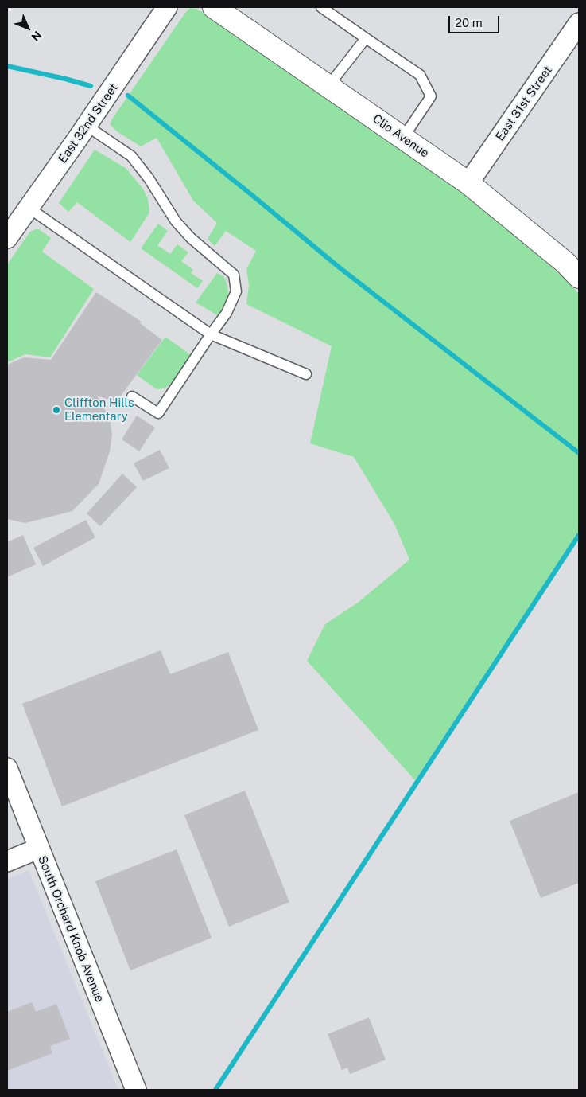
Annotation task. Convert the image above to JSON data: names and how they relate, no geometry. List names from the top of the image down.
{
  "streets": {
    "street": [
      "East 31st Street",
      "East 32nd Street",
      "Clio Avenue",
      "South Orchard Knob Avenue"
    ]
  },
  "crossings": [
    ["East 31st Street", "Clio Avenue"]
  ],
  "places": ["Cliffton Hills Elementary"],
  "scale_bar": "20 m",
  "north": "bottom right"
}
